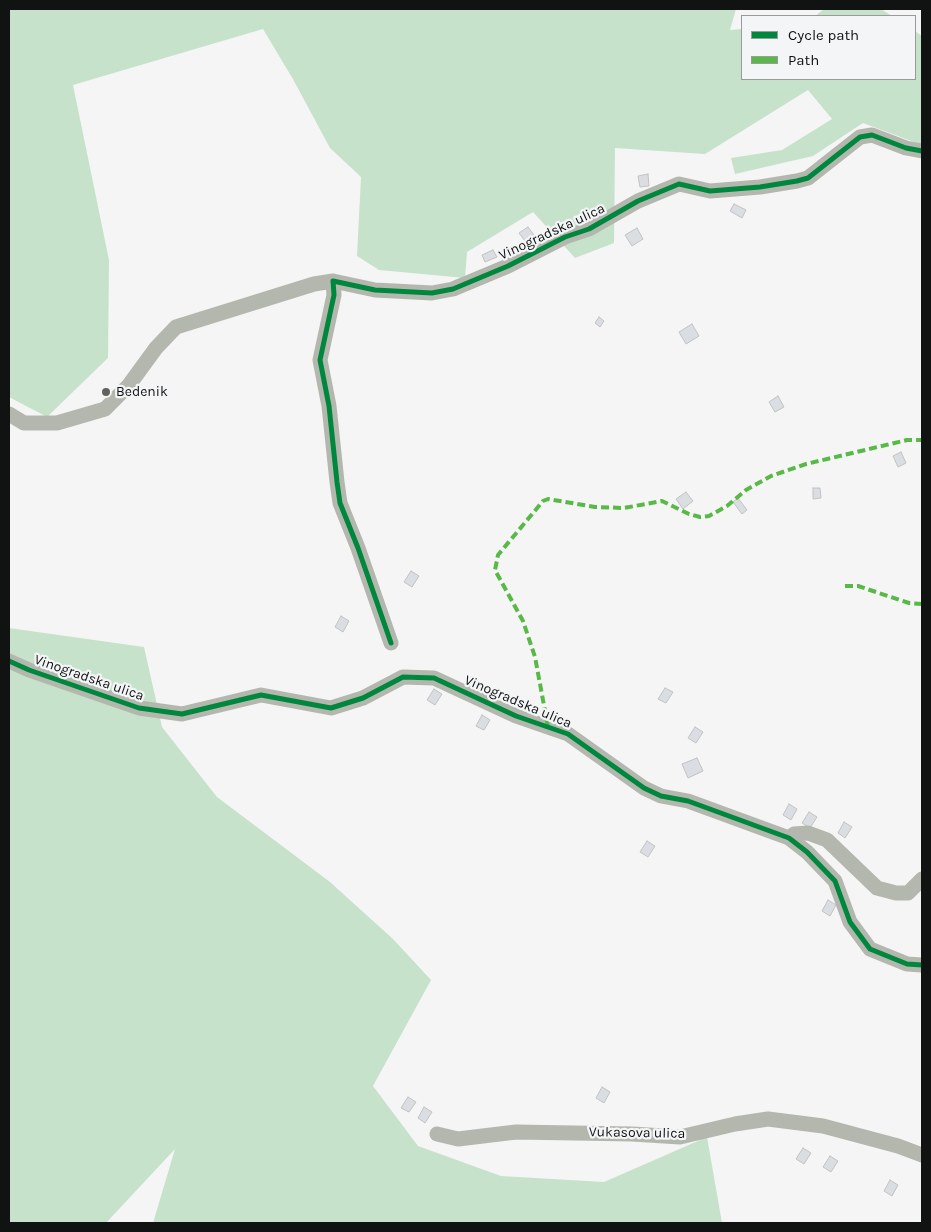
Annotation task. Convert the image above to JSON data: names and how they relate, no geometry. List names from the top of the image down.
{
  "streets": {
    "street": ["Vinogradska ulica", "Vukasova ulica"]
  },
  "places": ["Bedenik"],
  "legend": ["Cycle path", "Path"]
}
